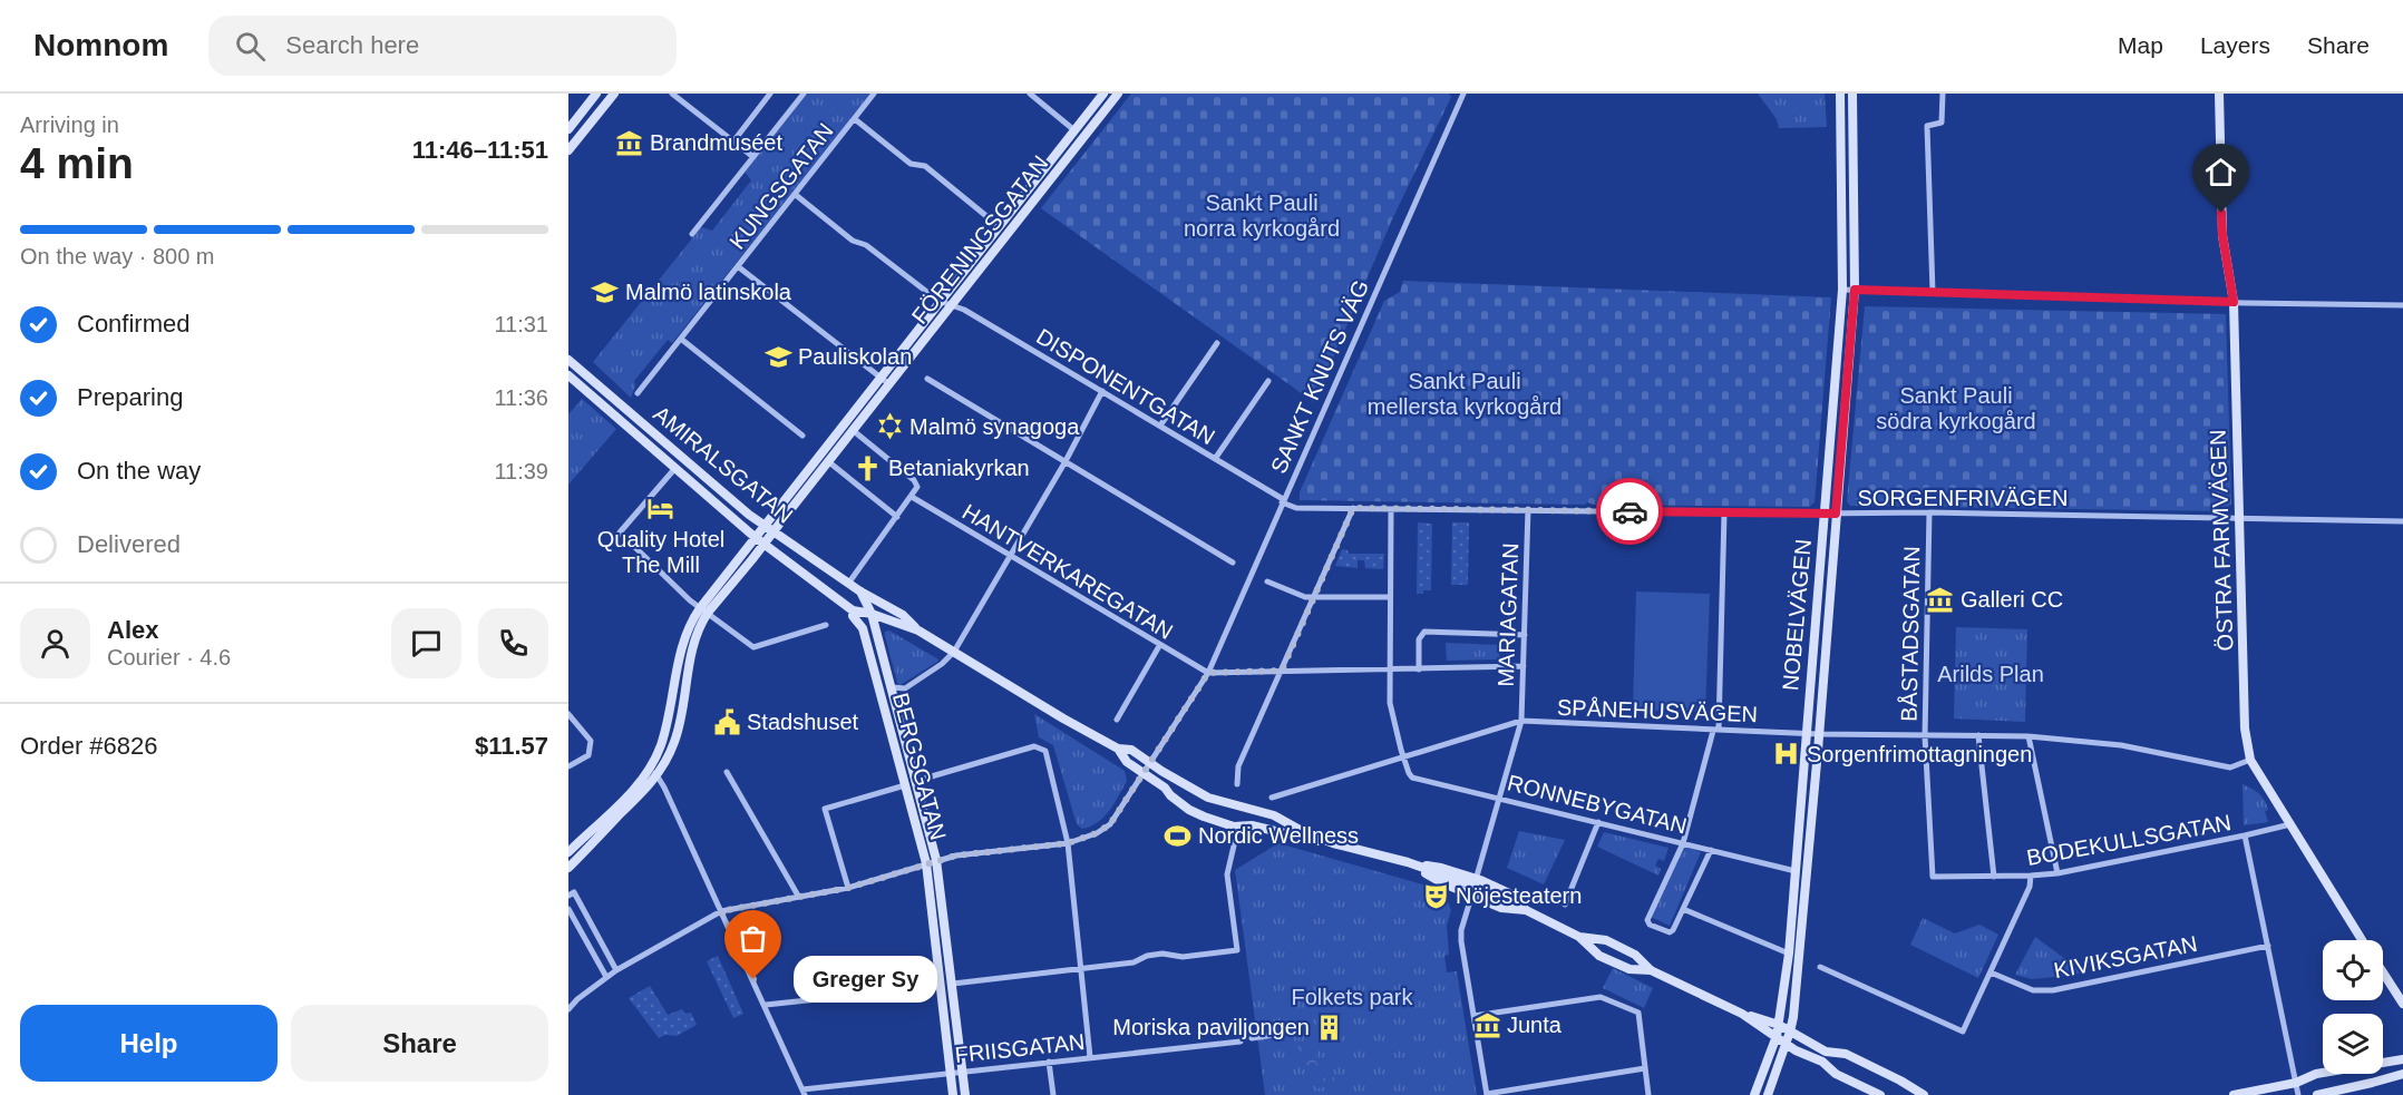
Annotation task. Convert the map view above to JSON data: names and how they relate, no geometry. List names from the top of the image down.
{
  "streets": {
    "main road": [
      "FÖRENINGSGATAN",
      "AMIRALSGATAN",
      "ÖSTRA FARMVÄGEN",
      "NOBELVÄGEN",
      "BERGSGATAN"
    ],
    "street": [
      "KUNGSGATAN",
      "SANKT KNUTS VÄG",
      "DISPONENTGATAN",
      "SORGENFRIVÄGEN",
      "HANTVERKAREGATAN",
      "MARIAGATAN",
      "BÅSTADSGATAN",
      "SPÅNEHUSVÄGEN",
      "RONNEBYGATAN",
      "BODEKULLSGATAN",
      "KIVIKSGATAN",
      "FRIISGATAN"
    ]
  },
  "crossings": [
    ["FÖRENINGSGATAN", "DISPONENTGATAN"],
    ["FÖRENINGSGATAN", "AMIRALSGATAN"],
    ["SANKT KNUTS VÄG", "DISPONENTGATAN"],
    ["SANKT KNUTS VÄG", "AMIRALSGATAN"],
    ["SANKT KNUTS VÄG", "SORGENFRIVÄGEN"],
    ["SANKT KNUTS VÄG", "HANTVERKAREGATAN"],
    ["SANKT KNUTS VÄG", "BERGSGATAN"],
    ["DISPONENTGATAN", "SORGENFRIVÄGEN"],
    ["AMIRALSGATAN", "MARIAGATAN"],
    ["AMIRALSGATAN", "NOBELVÄGEN"],
    ["AMIRALSGATAN", "BERGSGATAN"],
    ["SORGENFRIVÄGEN", "ÖSTRA FARMVÄGEN"],
    ["SORGENFRIVÄGEN", "MARIAGATAN"],
    ["SORGENFRIVÄGEN", "NOBELVÄGEN"],
    ["SORGENFRIVÄGEN", "BÅSTADSGATAN"],
    ["ÖSTRA FARMVÄGEN", "SPÅNEHUSVÄGEN"],
    ["ÖSTRA FARMVÄGEN", "BODEKULLSGATAN"],
    ["MARIAGATAN", "SPÅNEHUSVÄGEN"],
    ["MARIAGATAN", "RONNEBYGATAN"],
    ["NOBELVÄGEN", "SPÅNEHUSVÄGEN"],
    ["NOBELVÄGEN", "RONNEBYGATAN"],
    ["BÅSTADSGATAN", "SPÅNEHUSVÄGEN"],
    ["BÅSTADSGATAN", "BODEKULLSGATAN"],
    ["SPÅNEHUSVÄGEN", "RONNEBYGATAN"],
    ["BERGSGATAN", "FRIISGATAN"]
  ],
  "parks": [
    "Sankt Pauli norra kyrkogård",
    "Sankt Pauli mellersta kyrkogård",
    "Sankt Pauli södra kyrkogård",
    "Arilds Plan",
    "Folkets park"
  ],
  "places": {
    "museum": ["Brandmuséet", "Galleri CC", "Junta"],
    "school or university": ["Malmö latinskola", "Pauliskolan"],
    "synagogue": ["Malmö synagoga"],
    "church": ["Betaniakyrkan"],
    "hotel": ["Quality Hotel The Mill"],
    "public building": ["Stadshuset"],
    "hospital": ["Sorgenfrimottagningen"],
    "sports": ["Nordic Wellness"],
    "theatre": ["Nöjesteatern"],
    "other": ["Greger Sy"],
    "building": ["Moriska paviljongen"]
  },
  "page": {
    "header": "Nomnom",
    "search": "Search here",
    "nav": ["Map", "Layers", "Share"],
    "heading": ["4 min", "Arriving in", "11:46–11:51"],
    "panel": [
      "Alex",
      "Courier · 4.6",
      "Order #6826",
      "$11.57"
    ],
    "bar": "On the way · 800 m",
    "list": [
      ["Confirmed", "11:31"],
      ["Preparing", "11:36"],
      ["On the way", "11:39"],
      "Delivered"
    ],
    "bubble": "Greger Sy",
    "buttons": ["Help", "Share"]
  }
}
